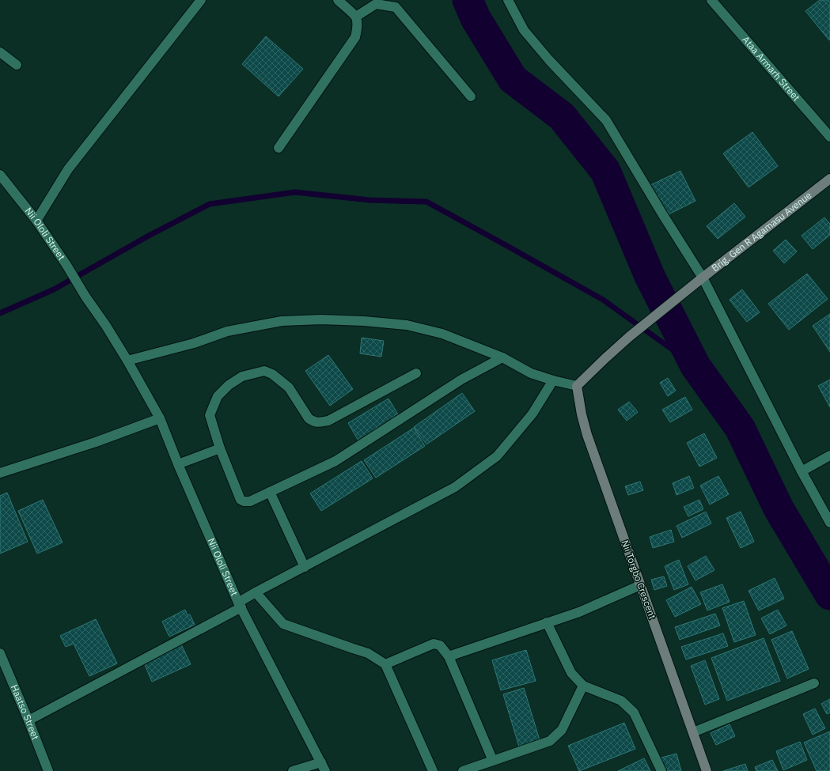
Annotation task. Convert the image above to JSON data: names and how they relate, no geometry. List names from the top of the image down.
{
  "streets": {
    "street": [
      "Ataa Armarh Street",
      "Brig. Gen R Agamasu Avenue",
      "Nii Ololi Street",
      "Nii Torgbo Crescent",
      "Haatso Street"
    ]
  },
  "crossings": [
    ["Brig. Gen R Agamasu Avenue", "Nii Torgbo Crescent"]
  ]
}
